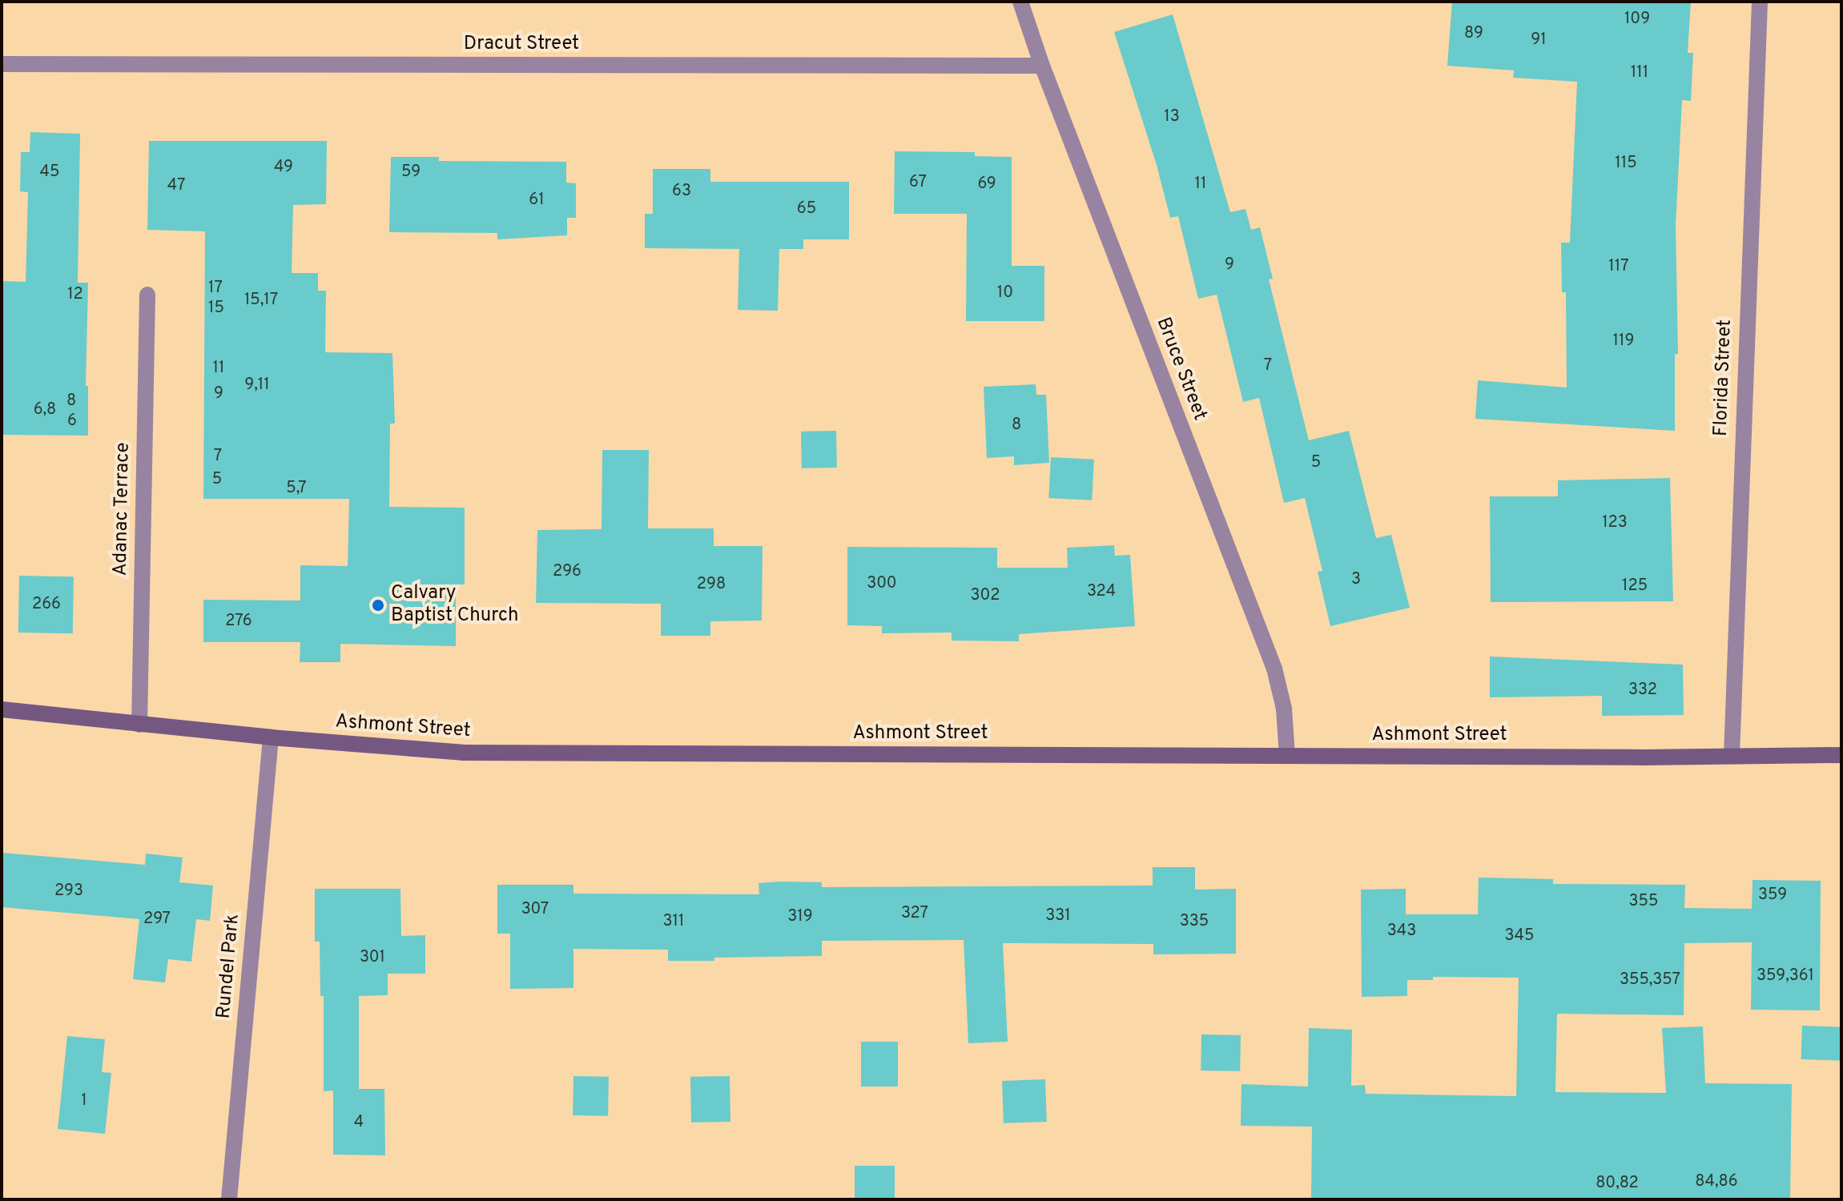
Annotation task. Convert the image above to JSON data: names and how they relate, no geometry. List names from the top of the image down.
{
  "streets": {
    "main road": ["Ashmont Street"],
    "street": [
      "Dracut Street",
      "Bruce Street",
      "Florida Street",
      "Adanac Terrace",
      "Rundel Park"
    ]
  },
  "crossings": [
    ["Dracut Street", "Bruce Street"],
    ["Bruce Street", "Ashmont Street"],
    ["Florida Street", "Ashmont Street"],
    ["Adanac Terrace", "Ashmont Street"],
    ["Ashmont Street", "Rundel Park"]
  ],
  "places": ["Calvary Baptist Church"],
  "house_numbers": [
    "109",
    "89",
    "91",
    "111",
    "13",
    "115",
    "49",
    "45",
    "59",
    "67",
    "69",
    "11",
    "47",
    "63",
    "61",
    "65",
    "9",
    "117",
    "17",
    "10",
    "12",
    "15,17",
    "15",
    "119",
    "7",
    "11",
    "9,11",
    "9",
    "8",
    "6,8",
    "6",
    "8",
    "7",
    "5",
    "5",
    "5,7",
    "123",
    "296",
    "3",
    "300",
    "298",
    "125",
    "324",
    "302",
    "266",
    "276",
    "332",
    "293",
    "359",
    "355",
    "307",
    "327",
    "331",
    "319",
    "297",
    "311",
    "335",
    "343",
    "345",
    "301",
    "359,361",
    "355,357",
    "1",
    "4",
    "84,86",
    "80,82"
  ]
}
